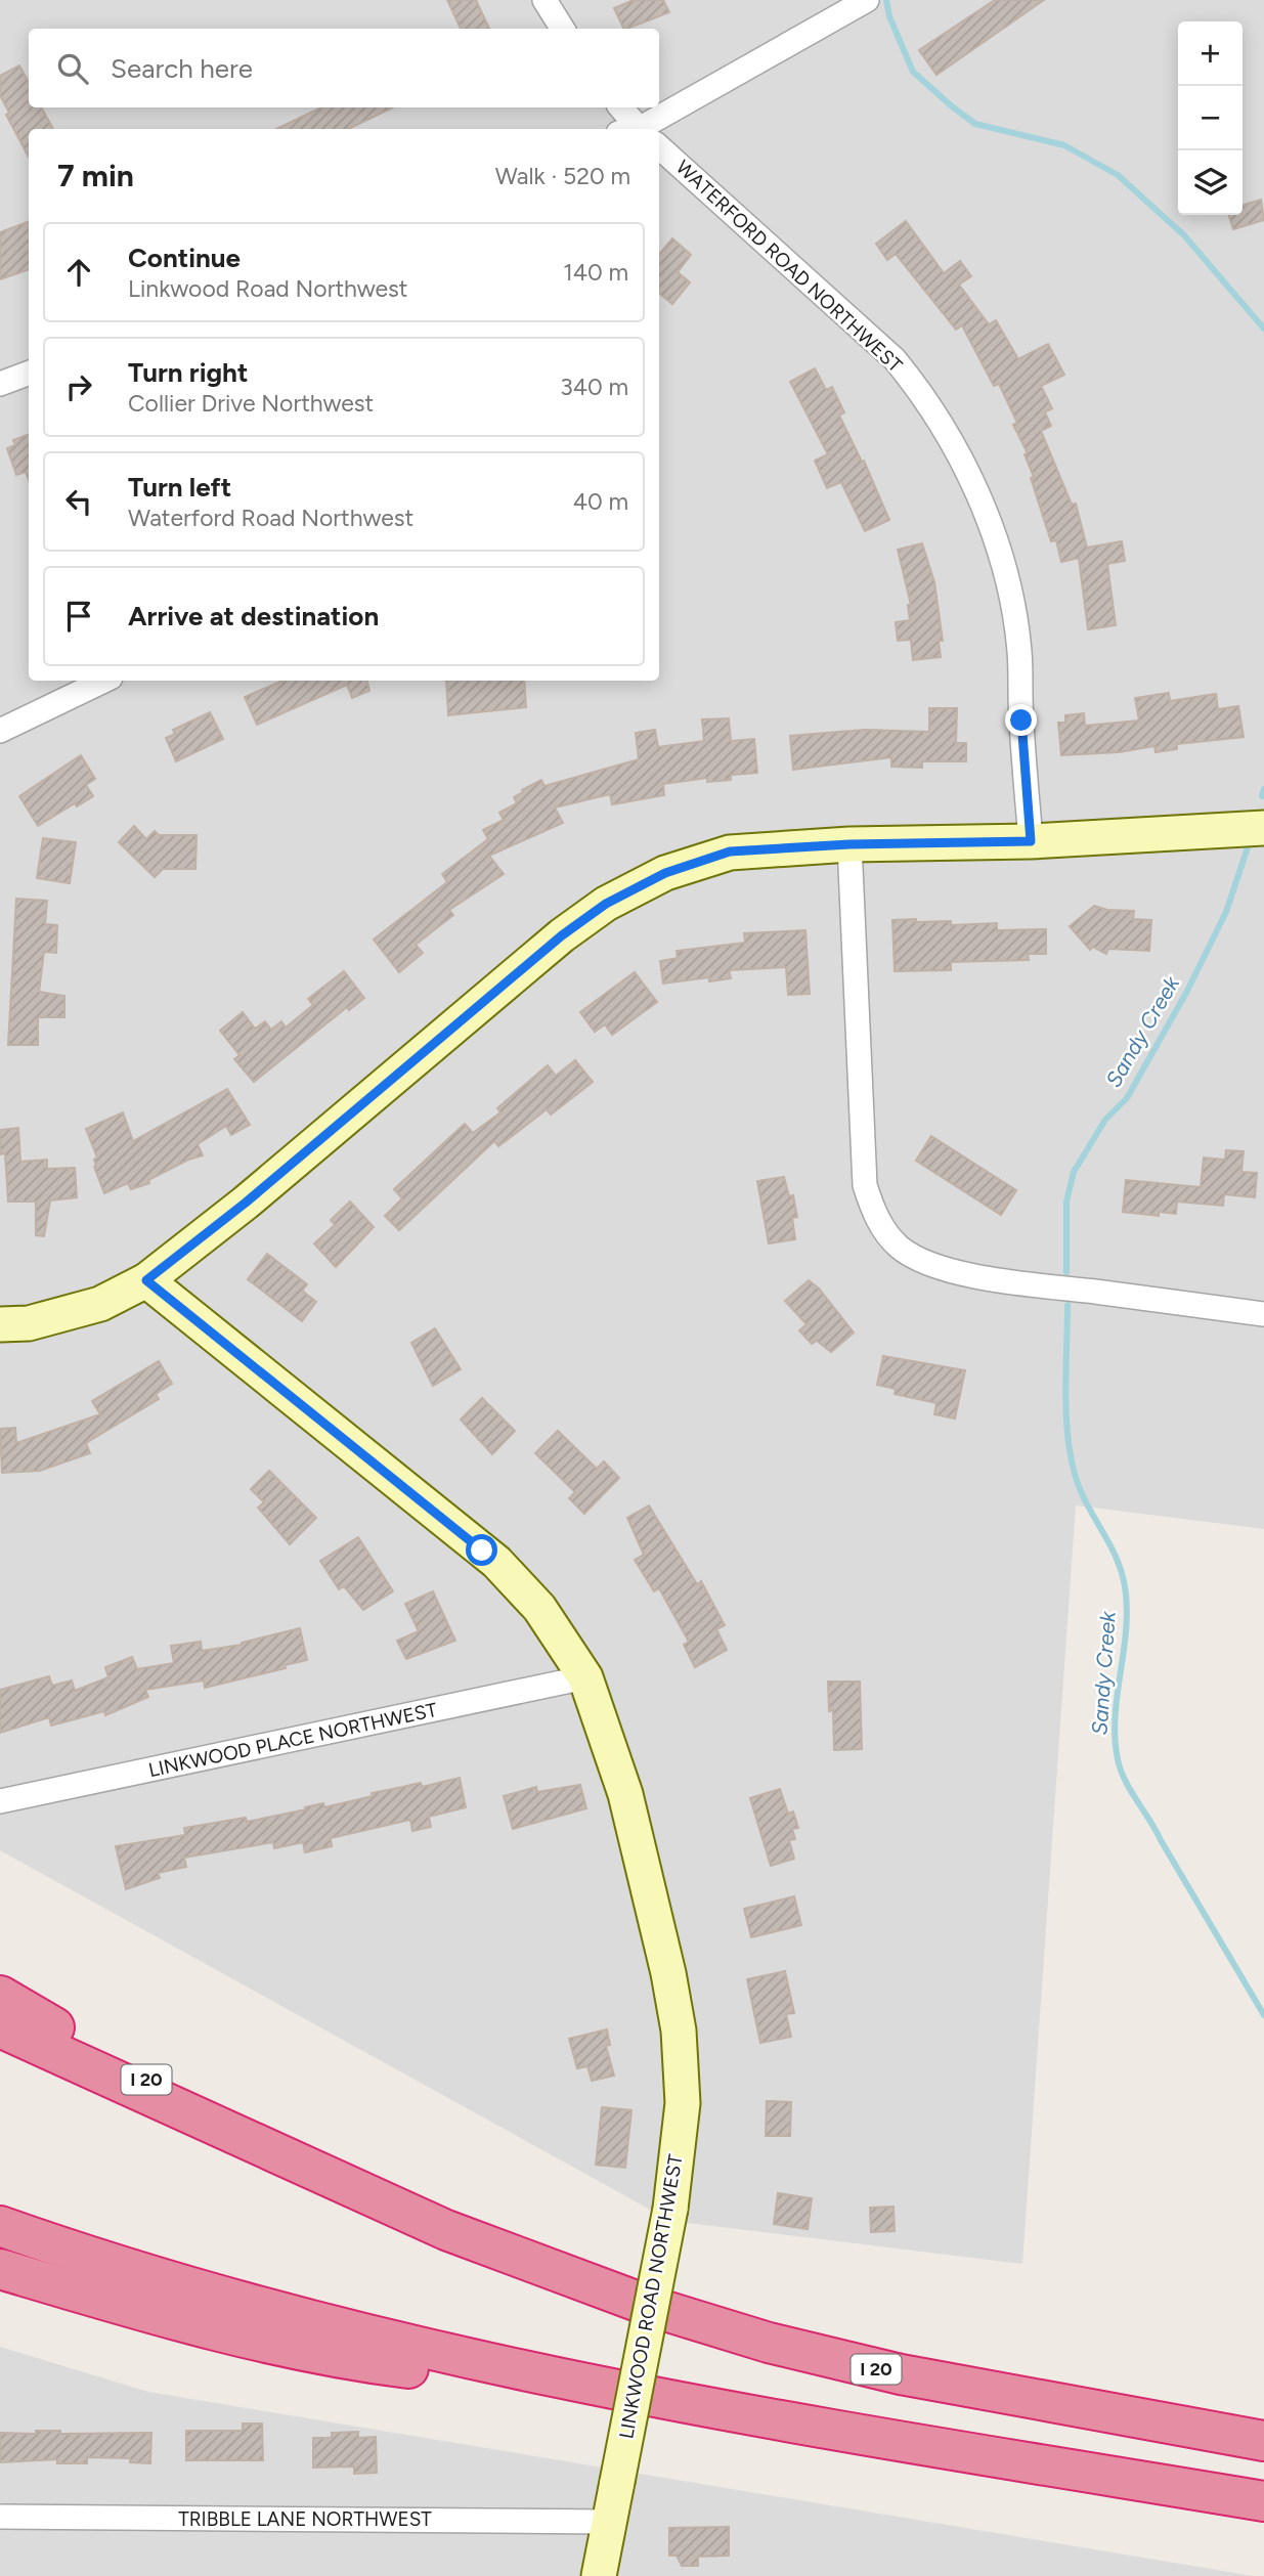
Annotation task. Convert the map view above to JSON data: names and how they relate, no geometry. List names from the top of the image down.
{
  "streets": {
    "highway": ["I 20"],
    "street": [
      "WATERFORD ROAD NORTHWEST",
      "LINKWOOD PLACE NORTHWEST",
      "LINKWOOD ROAD NORTHWEST",
      "TRIBBLE LANE NORTHWEST"
    ]
  },
  "crossings": [
    ["LINKWOOD PLACE NORTHWEST", "LINKWOOD ROAD NORTHWEST"],
    ["LINKWOOD ROAD NORTHWEST", "TRIBBLE LANE NORTHWEST"]
  ],
  "water": ["Sandy Creek"],
  "page": {
    "map_buttons": ["+", "−"],
    "search": "Search here",
    "heading": ["7 min", "Walk · 520 m"],
    "list": [
      ["Continue", "Linkwood Road Northwest", "140 m"],
      ["Turn right", "Collier Drive Northwest", "340 m"],
      ["Turn left", "Waterford Road Northwest", "40 m"],
      "Arrive at destination"
    ]
  }
}
